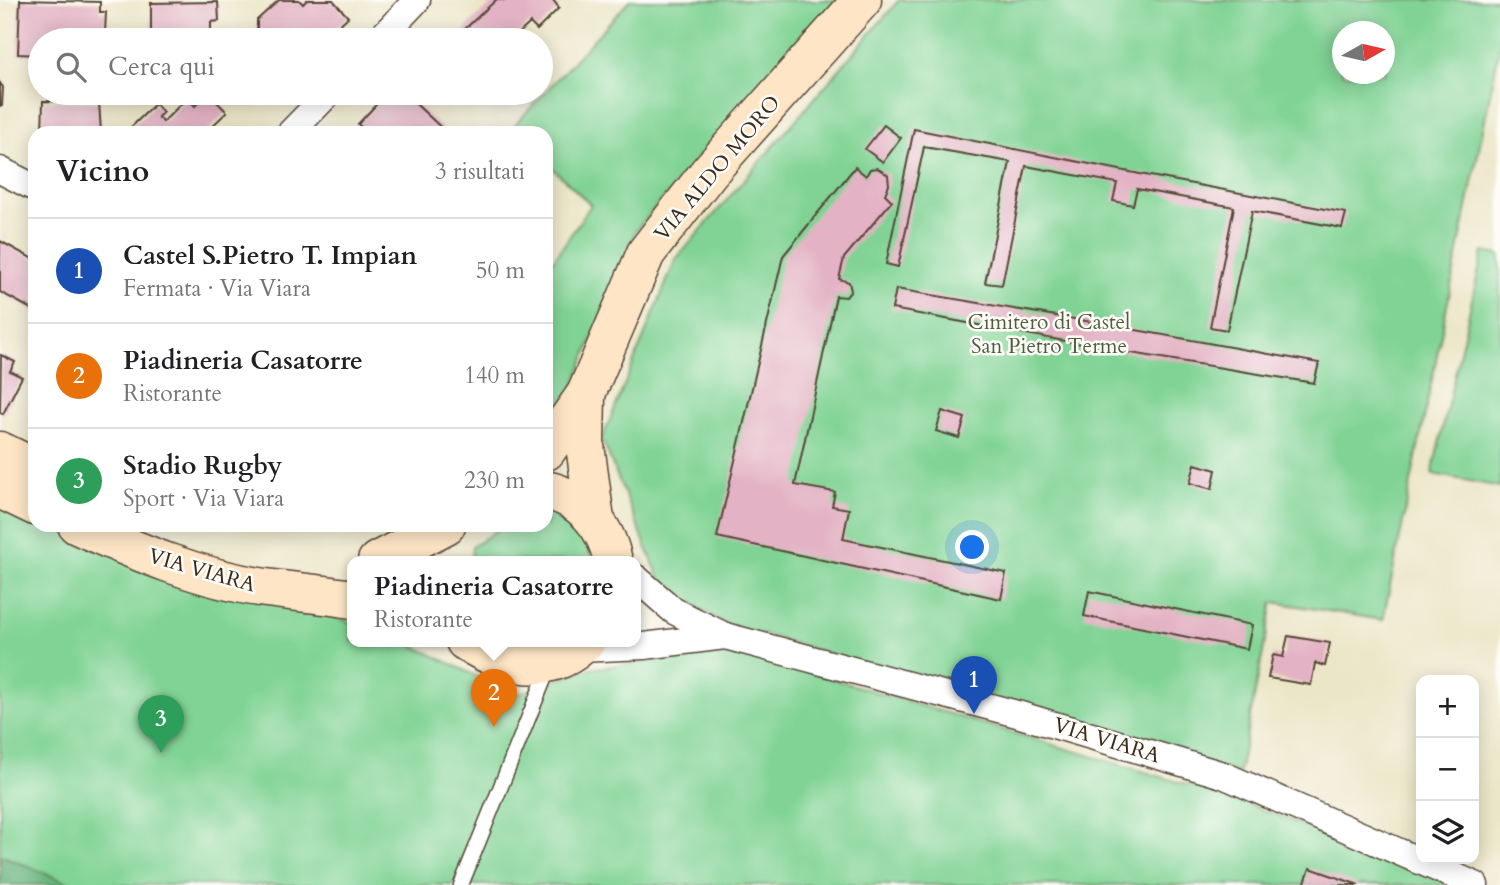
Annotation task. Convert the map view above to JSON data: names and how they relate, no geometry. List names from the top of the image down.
{
  "streets": {
    "main road": ["VIA ALDO MORO", "VIA VIARA"]
  },
  "parks": ["Cimitero di Castel San Pietro Terme"],
  "north": "right",
  "page": {
    "search": "Cerca qui",
    "heading": ["Vicino", "3 risultati"],
    "list": [
      {
        "mark": "1",
        "name": "Castel S.Pietro T. Impian",
        "note": "Fermata · Via Viara",
        "value": "50 m"
      },
      {
        "mark": "2",
        "name": "Piadineria Casatorre",
        "note": "Ristorante",
        "value": "140 m"
      },
      {
        "mark": "3",
        "name": "Stadio Rugby",
        "note": "Sport · Via Viara",
        "value": "230 m"
      }
    ],
    "popup": ["Piadineria Casatorre", "Ristorante"],
    "pins": ["1", "2", "3"],
    "map_buttons": ["+", "−"]
  }
}
